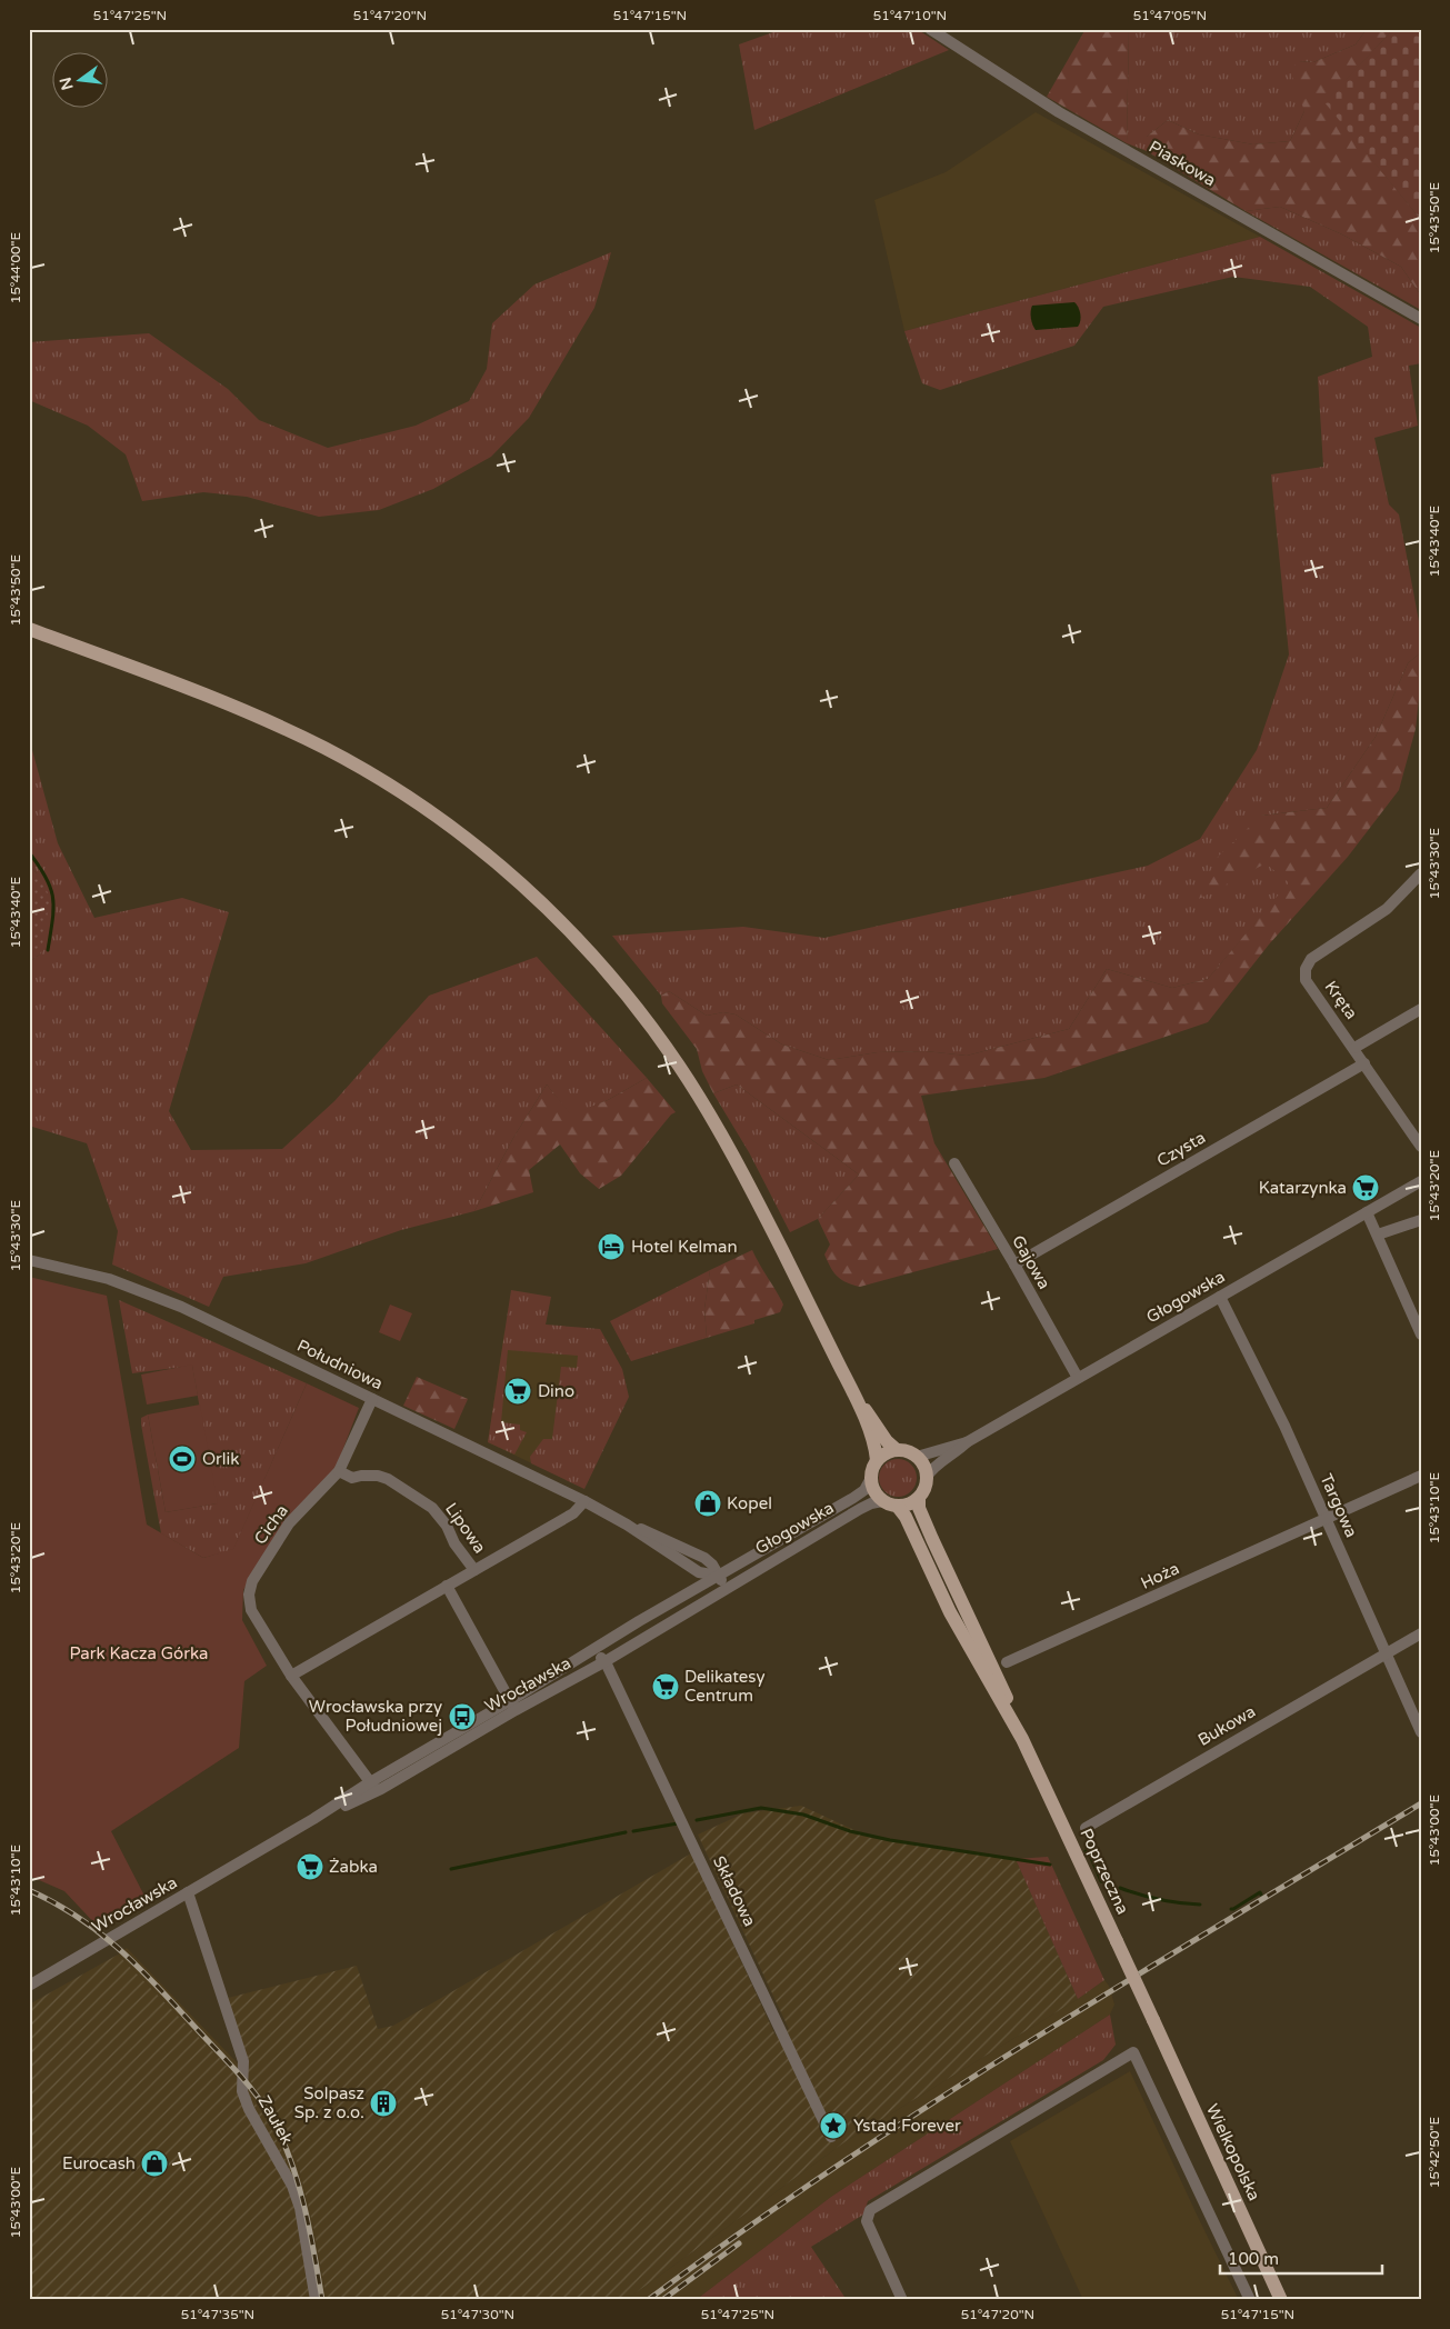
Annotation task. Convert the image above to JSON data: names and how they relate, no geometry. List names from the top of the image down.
{
  "streets": {
    "main road": ["Poprzeczna", "Wielkopolska"],
    "street": [
      "Piaskowa",
      "Kręta",
      "Czysta",
      "Gajowa",
      "Głogowska",
      "Południowa",
      "Targowa",
      "Cicha",
      "Lipowa",
      "Hoża",
      "Wrocławska",
      "Bukowa",
      "Składowa",
      "Zaułek"
    ]
  },
  "crossings": [
    ["Kręta", "Czysta"],
    ["Czysta", "Gajowa"],
    ["Gajowa", "Głogowska"],
    ["Głogowska", "Południowa"],
    ["Głogowska", "Targowa"],
    ["Głogowska", "Wrocławska"],
    ["Głogowska", "Poprzeczna"],
    ["Południowa", "Cicha"],
    ["Południowa", "Lipowa"],
    ["Południowa", "Wrocławska"],
    ["Targowa", "Hoża"],
    ["Targowa", "Bukowa"],
    ["Cicha", "Lipowa"],
    ["Cicha", "Wrocławska"],
    ["Wrocławska", "Składowa"],
    ["Wrocławska", "Zaułek"],
    ["Poprzeczna", "Wielkopolska"]
  ],
  "parks": ["Park Kacza Górka"],
  "places": {
    "supermarket": [
      "Katarzynka",
      "Dino",
      "Delikatesy Centrum",
      "Żabka"
    ],
    "hotel": ["Hotel Kelman"],
    "sports": ["Orlik"],
    "shop": ["Kopel", "Eurocash"],
    "bus stop": ["Wrocławska przy Południowej"],
    "building": ["Solpasz Sp. z o.o."],
    "place": ["Ystad Forever"]
  },
  "scale_bar": "100 m",
  "north": "left",
  "coordinates": [
    "51°47'25\"N",
    "51°47'20\"N",
    "51°47'15\"N",
    "51°47'10\"N",
    "51°47'05\"N",
    "15°43'50\"E",
    "15°44'00\"E",
    "15°43'40\"E",
    "15°43'30\"E",
    "15°43'20\"E",
    "15°43'10\"E",
    "15°43'00\"E",
    "15°42'50\"E",
    "51°47'35\"N",
    "51°47'30\"N"
  ]
}
